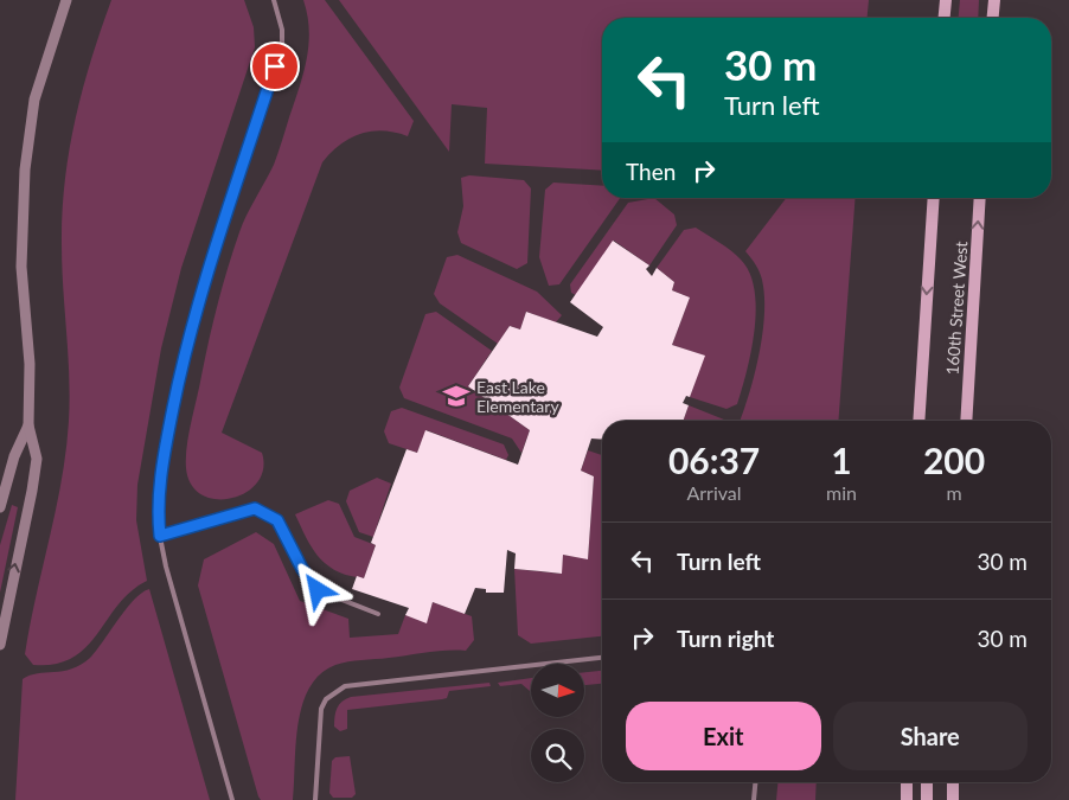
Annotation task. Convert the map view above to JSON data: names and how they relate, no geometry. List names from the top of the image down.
{
  "streets": {
    "main road": ["160th Street West"]
  },
  "places": {
    "school or university": ["East Lake Elementary"]
  },
  "north": "right",
  "page": {
    "turn": ["30 m", "Turn left"],
    "then": "Then",
    "eta": [
      "06:37",
      "Arrival",
      "1",
      "min",
      "200",
      "m"
    ],
    "list": [
      {
        "name": "Turn left",
        "value": "30 m"
      },
      {
        "name": "Turn right",
        "value": "30 m"
      }
    ],
    "buttons": ["Exit", "Share"]
  }
}
